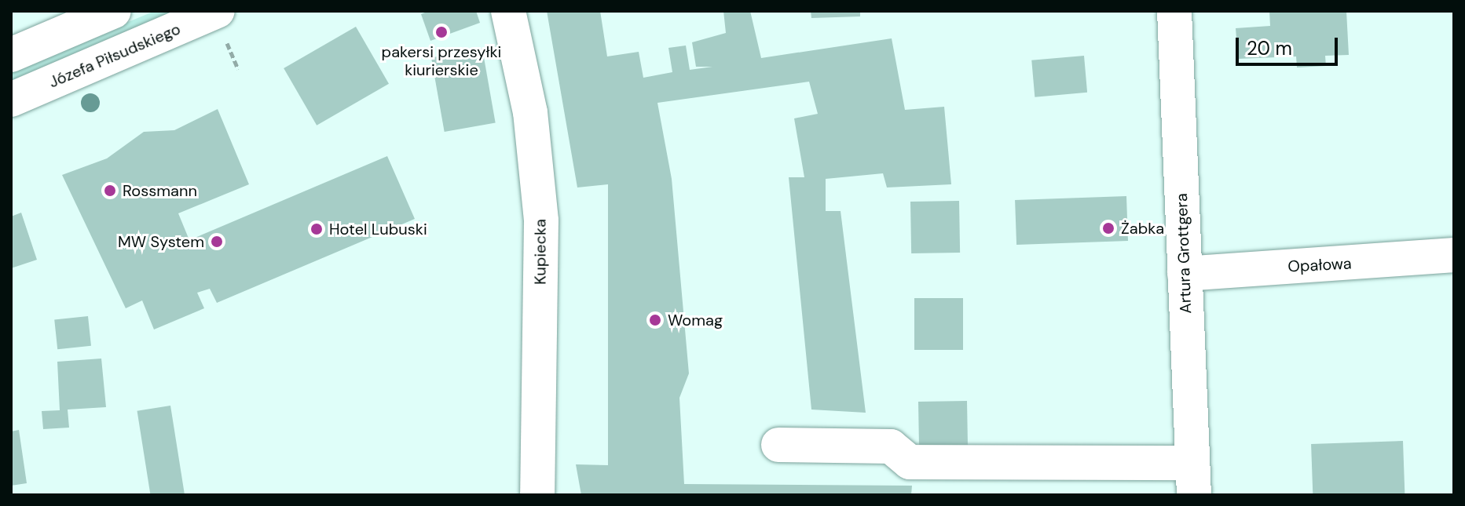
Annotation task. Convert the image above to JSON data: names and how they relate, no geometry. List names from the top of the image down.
{
  "streets": {
    "street": [
      "Józefa Piłsudskiego",
      "Kupiecka",
      "Artura Grottgera",
      "Opałowa"
    ]
  },
  "crossings": [
    ["Artura Grottgera", "Opałowa"]
  ],
  "places": [
    "pakersi przesyłki kiurierskie",
    "Rossmann",
    "Żabka",
    "Hotel Lubuski",
    "MW System",
    "Womag"
  ],
  "scale_bar": "20 m"
}
